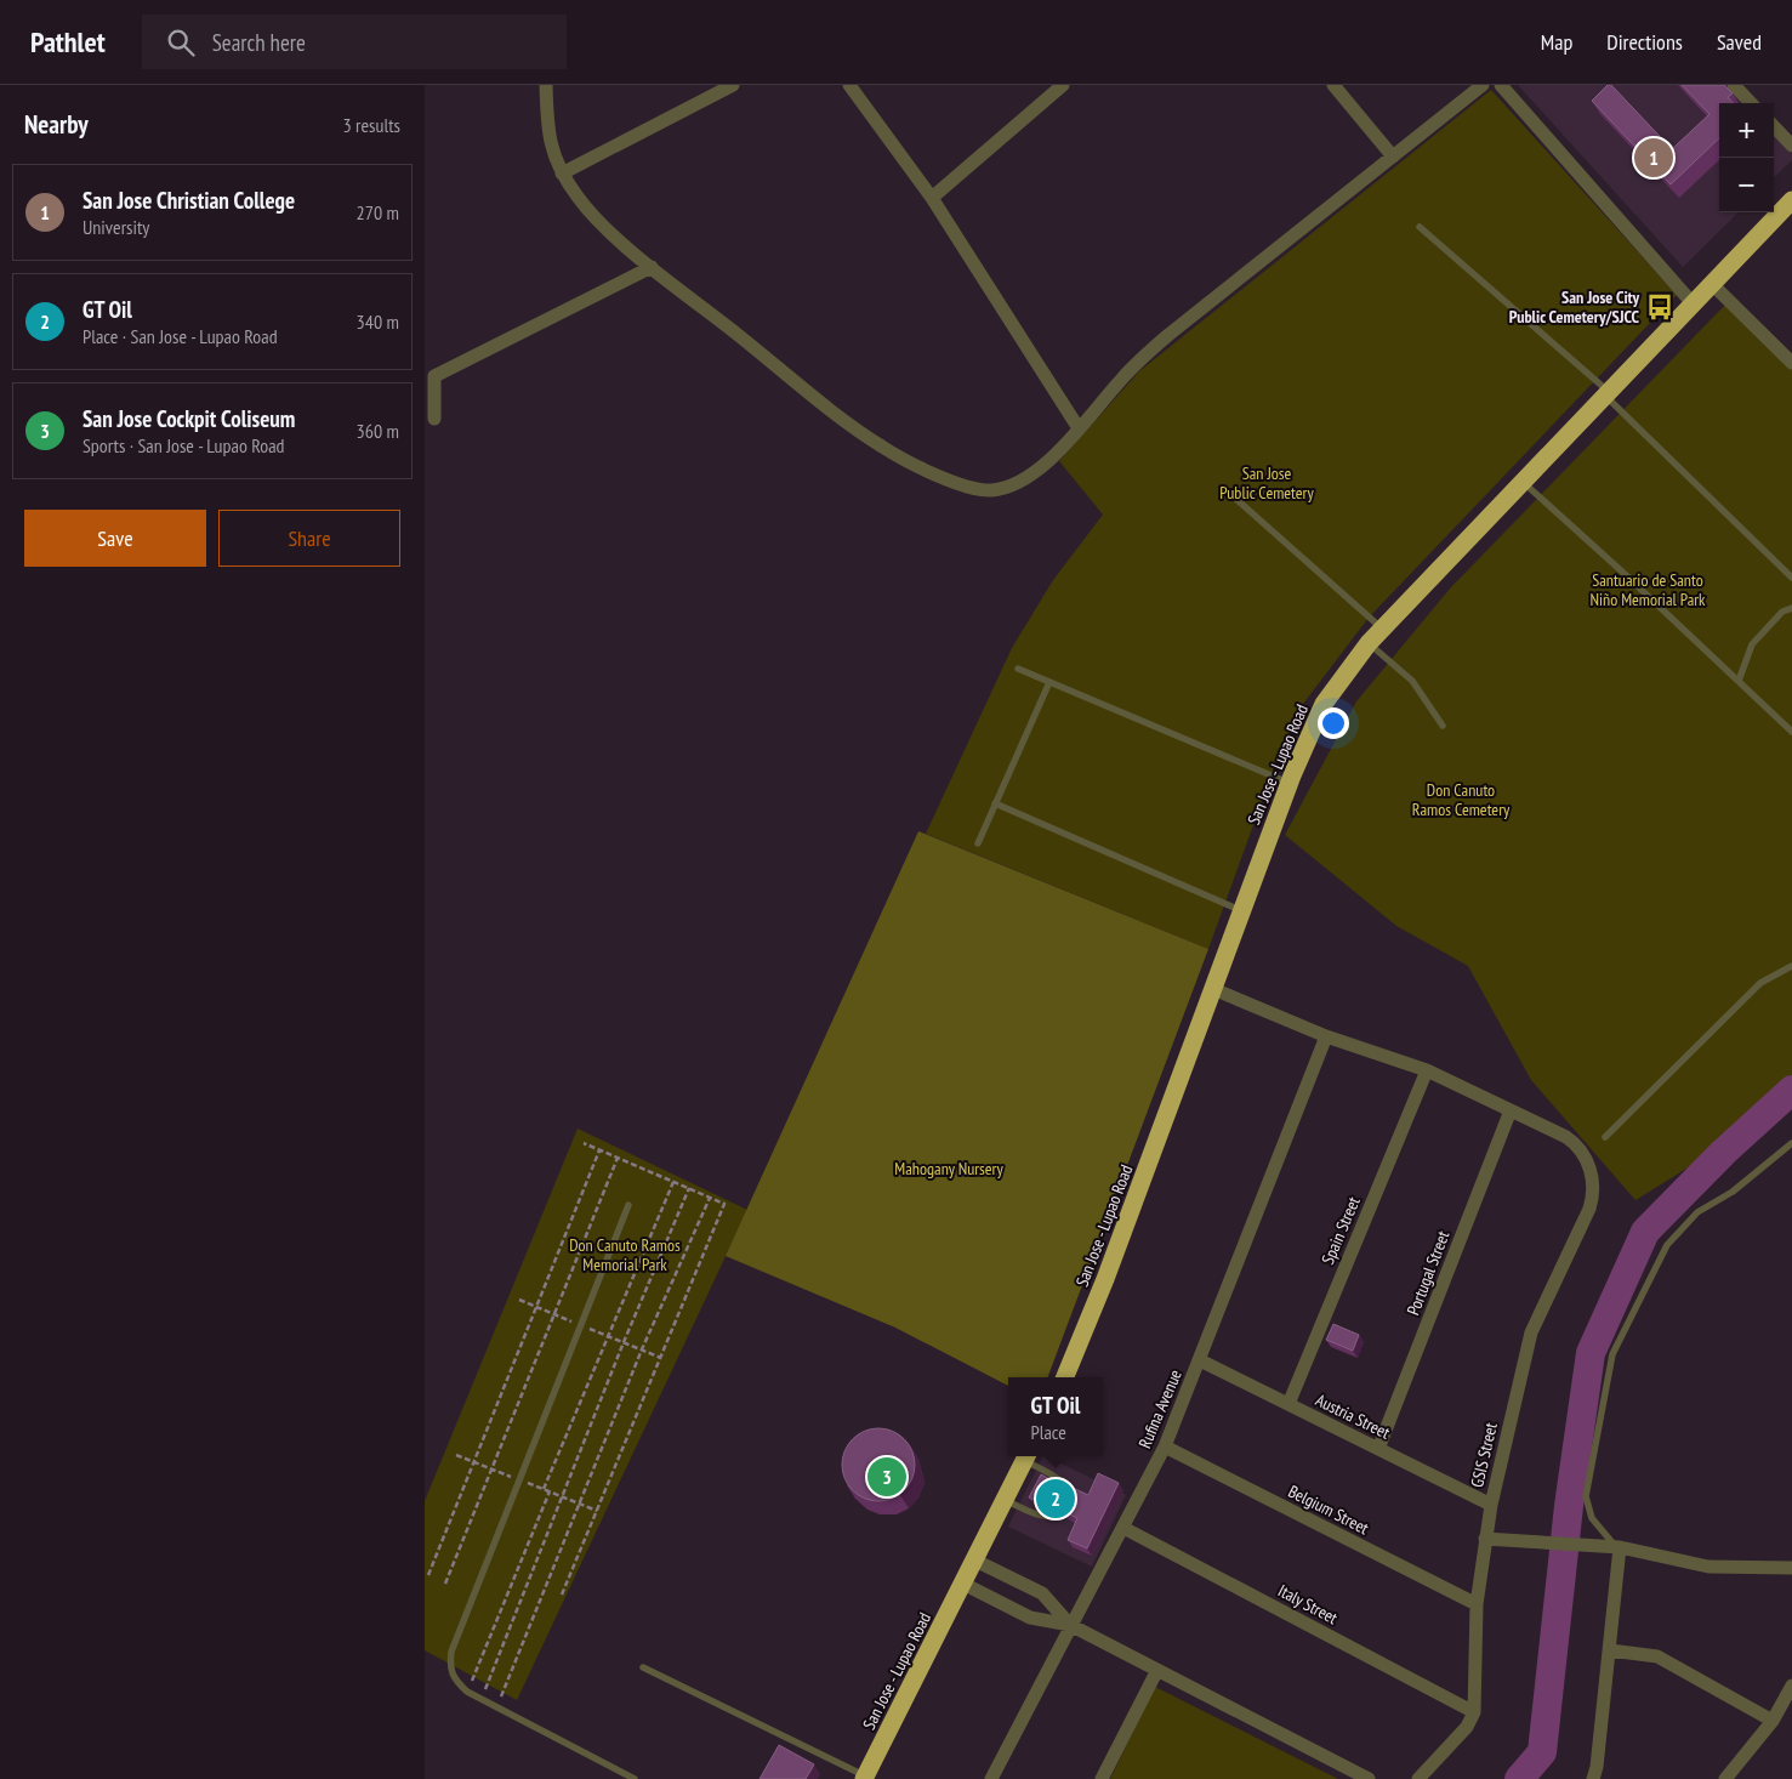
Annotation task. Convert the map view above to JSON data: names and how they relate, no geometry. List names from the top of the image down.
{
  "streets": {
    "highway": ["San Jose - Lupao Road"],
    "street": [
      "Spain Street",
      "Portugal Street",
      "Rufina Avenue",
      "Austria Street",
      "GSIS Street",
      "Belgium Street",
      "Italy Street"
    ]
  },
  "crossings": [
    ["Spain Street", "Austria Street"],
    ["Portugal Street", "Austria Street"],
    ["Portugal Street", "GSIS Street"],
    ["Rufina Avenue", "Austria Street"],
    ["Rufina Avenue", "Belgium Street"],
    ["Rufina Avenue", "Italy Street"],
    ["Austria Street", "GSIS Street"],
    ["GSIS Street", "Belgium Street"],
    ["GSIS Street", "Italy Street"]
  ],
  "parks": [
    "San Jose Public Cemetery",
    "Santuario de Santo Niño Memorial Park",
    "Don Canuto Ramos Cemetery",
    "Mahogany Nursery",
    "Don Canuto Ramos Memorial Park"
  ],
  "places": {
    "bus stop": ["San Jose City Public Cemetery/SJCC"]
  },
  "page": {
    "header": "Pathlet",
    "search": "Search here",
    "nav": ["Map", "Directions", "Saved"],
    "heading": ["Nearby", "3 results"],
    "map_buttons": ["+", "−"],
    "pins": ["1", "3", "2"],
    "list": [
      {
        "mark": "1",
        "name": "San Jose Christian College",
        "note": "University",
        "value": "270 m"
      },
      {
        "mark": "2",
        "name": "GT Oil",
        "note": "Place · San Jose - Lupao Road",
        "value": "340 m"
      },
      {
        "mark": "3",
        "name": "San Jose Cockpit Coliseum",
        "note": "Sports · San Jose - Lupao Road",
        "value": "360 m"
      }
    ],
    "buttons": ["Save", "Share"],
    "popup": ["GT Oil", "Place"]
  }
}
